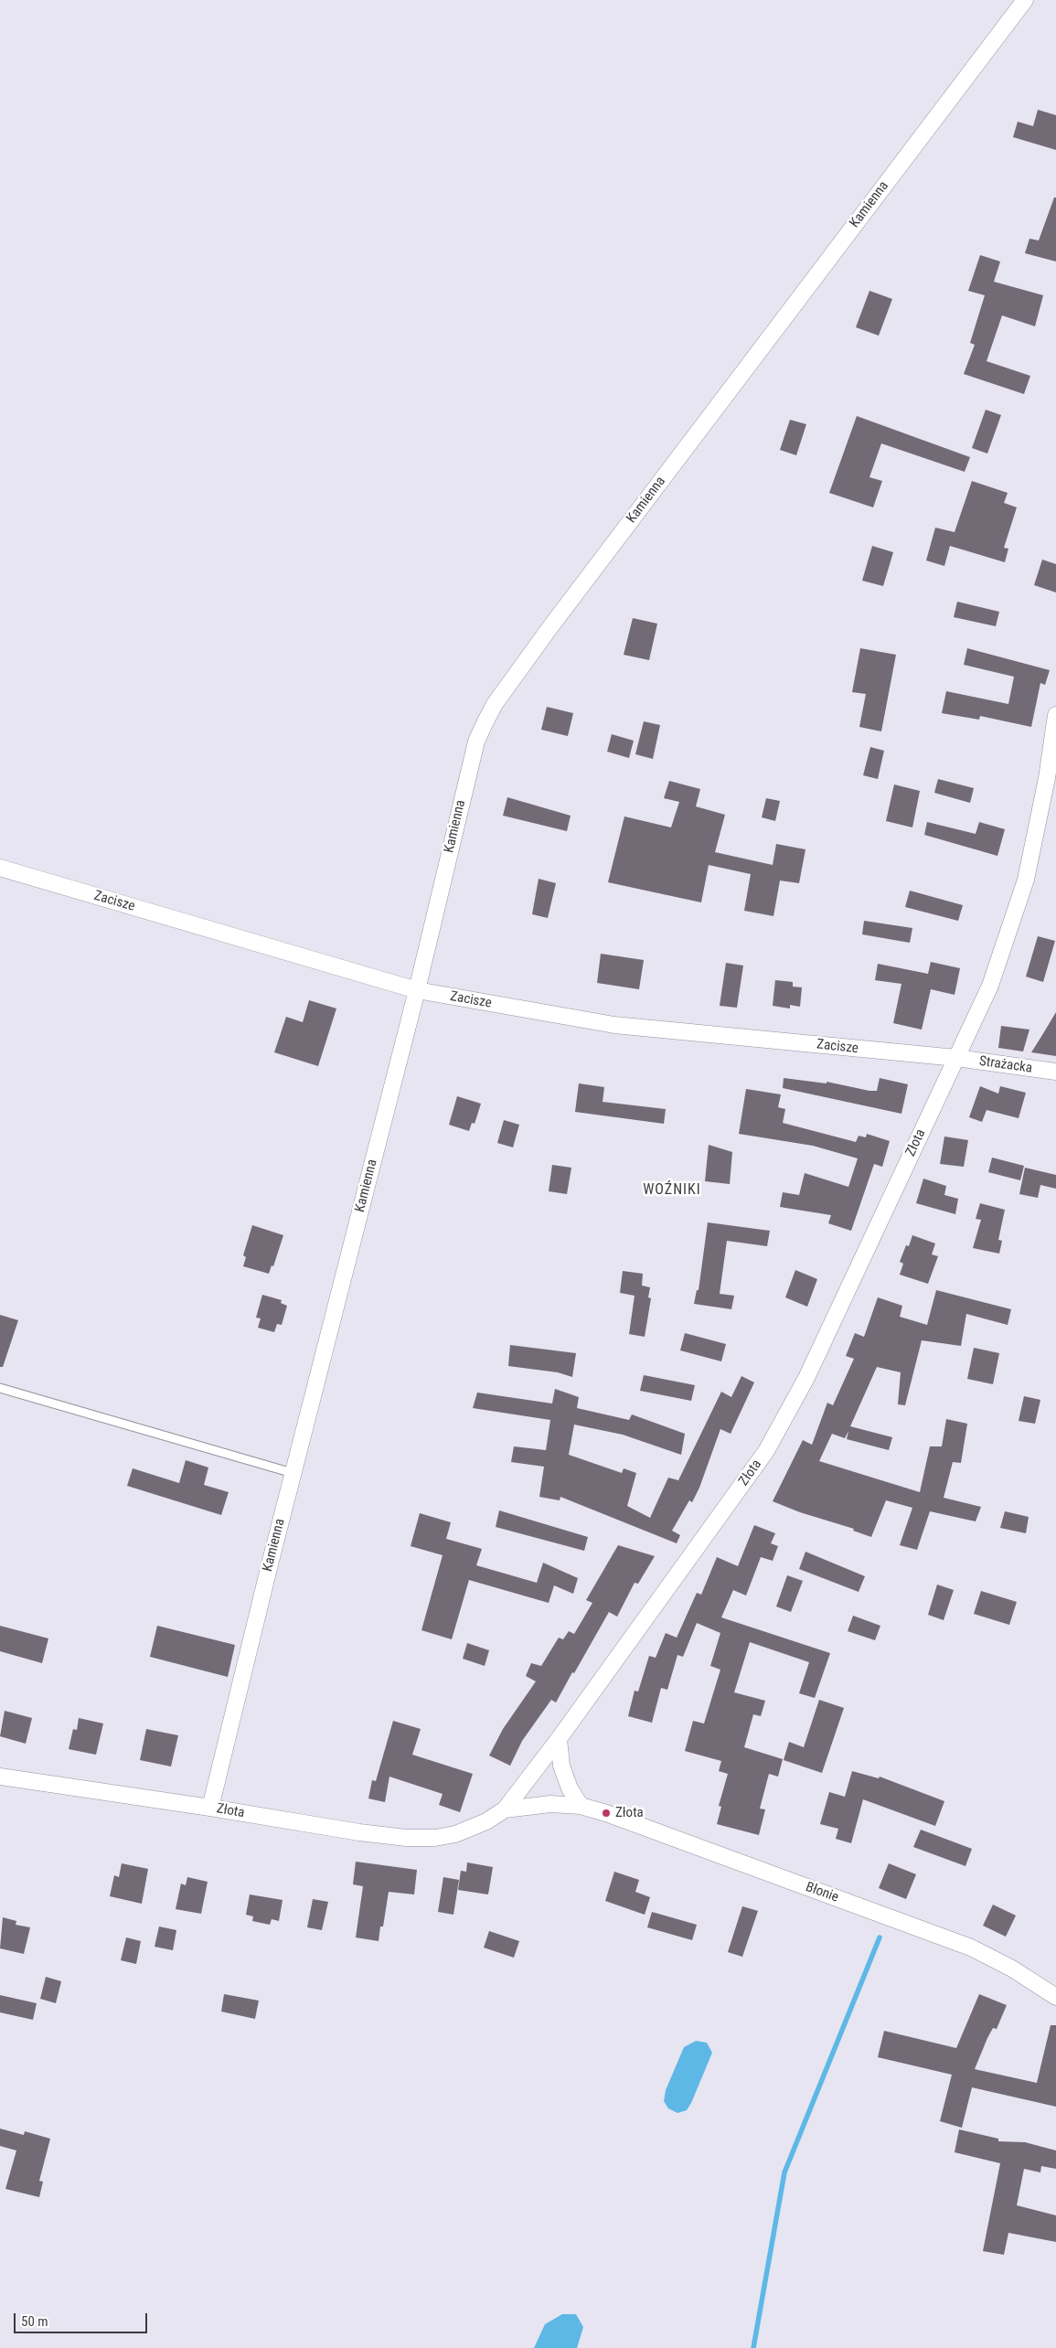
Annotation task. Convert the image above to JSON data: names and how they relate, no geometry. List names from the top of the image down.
{
  "streets": {
    "street": [
      "Kamienna",
      "Zacisze",
      "Strażacka",
      "Złota",
      "Błonie"
    ]
  },
  "crossings": [
    ["Kamienna", "Zacisze"],
    ["Kamienna", "Złota"],
    ["Zacisze", "Strażacka"],
    ["Zacisze", "Złota"],
    ["Strażacka", "Złota"],
    ["Złota", "Błonie"]
  ],
  "districts": ["WOŹNIKI"],
  "places": ["Złota"],
  "scale_bar": "50 m"
}
